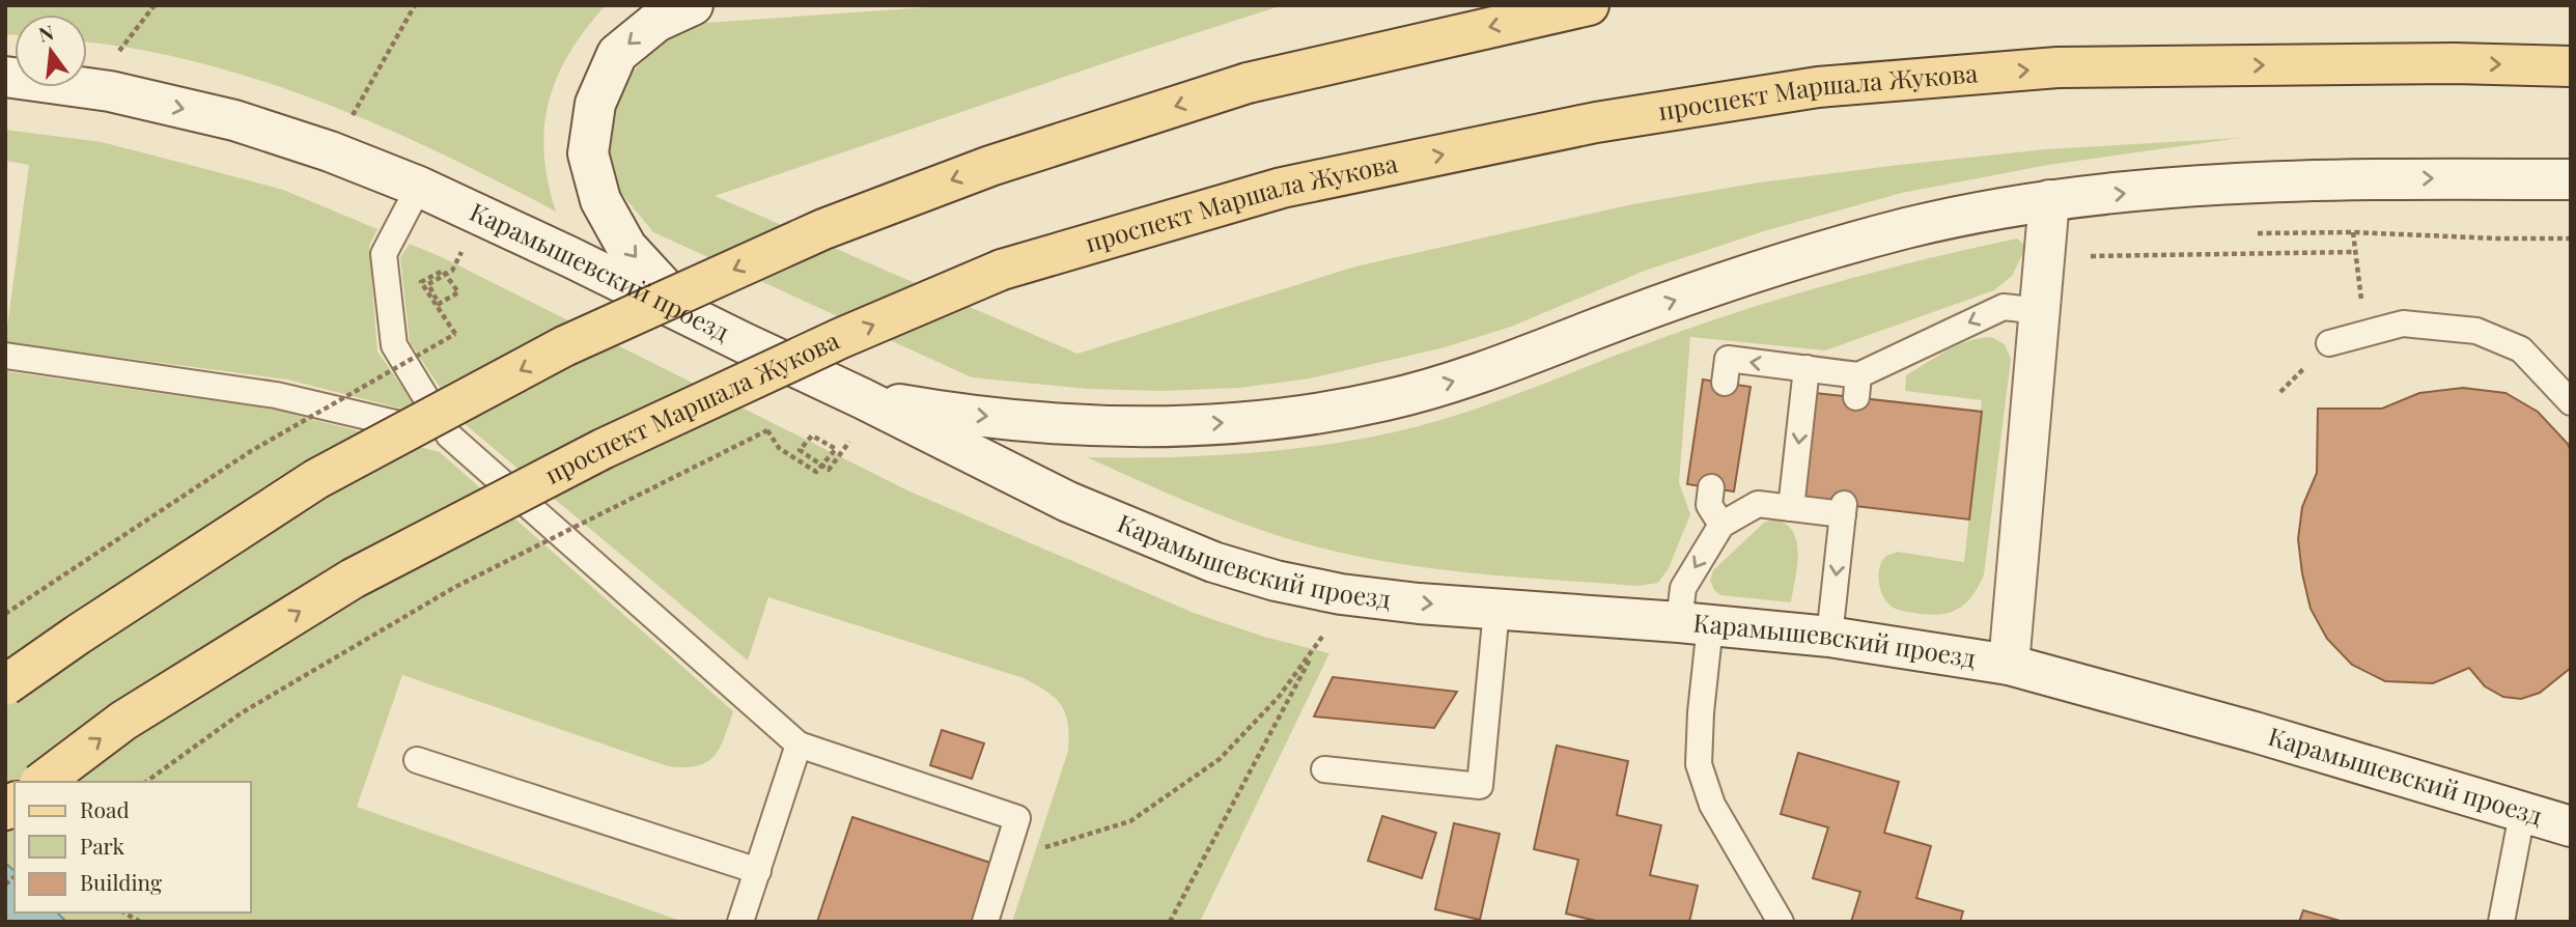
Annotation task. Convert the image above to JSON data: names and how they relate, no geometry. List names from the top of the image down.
{
  "streets": {
    "main road": ["проспект Маршала Жукова"],
    "street": ["Карамышевский проезд"]
  },
  "one_way": ["Карамышевский проезд"],
  "legend": ["Road", "Park", "Building"],
  "north": "top"
}
